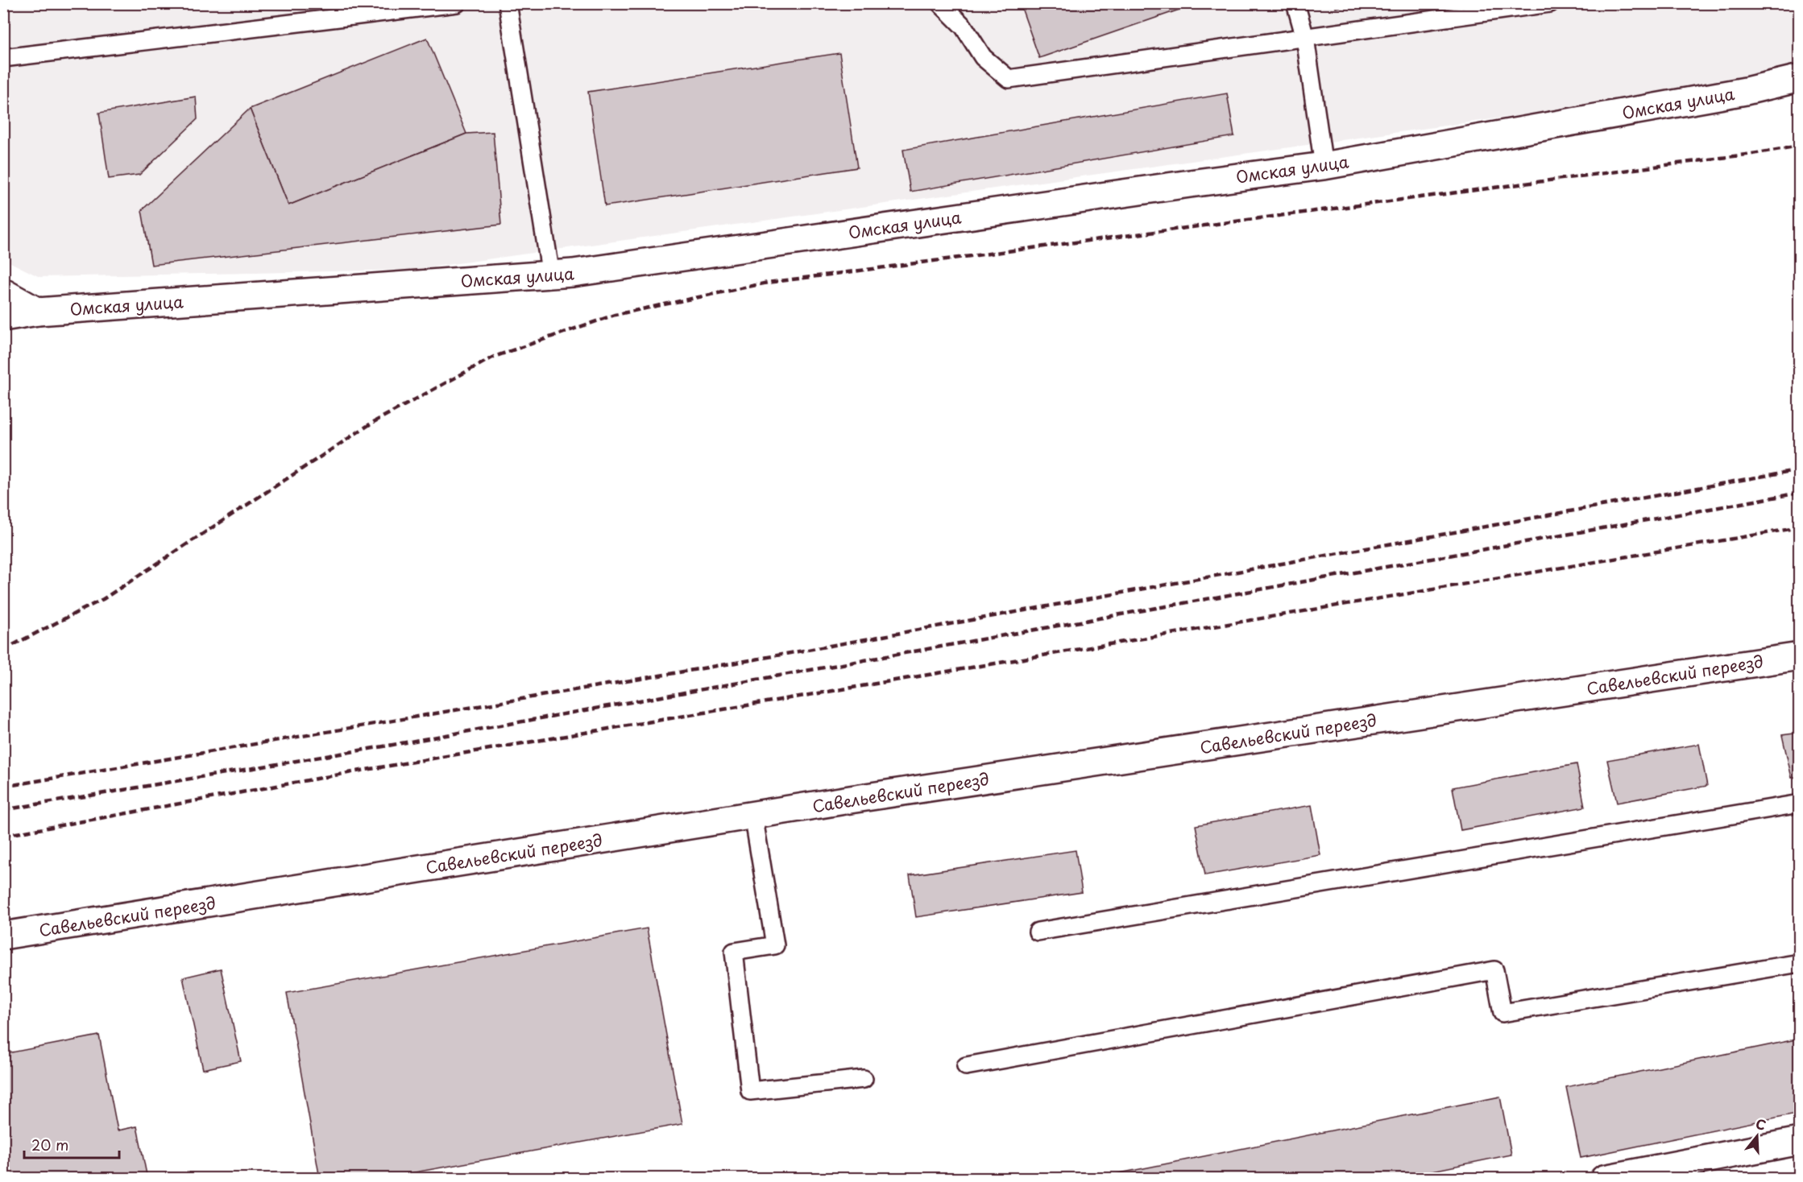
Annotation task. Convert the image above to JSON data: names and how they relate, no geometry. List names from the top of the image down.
{
  "streets": {
    "main road": ["Омская улица", "Савельевский переезд"]
  },
  "scale_bar": "20 m",
  "north": "top"
}
